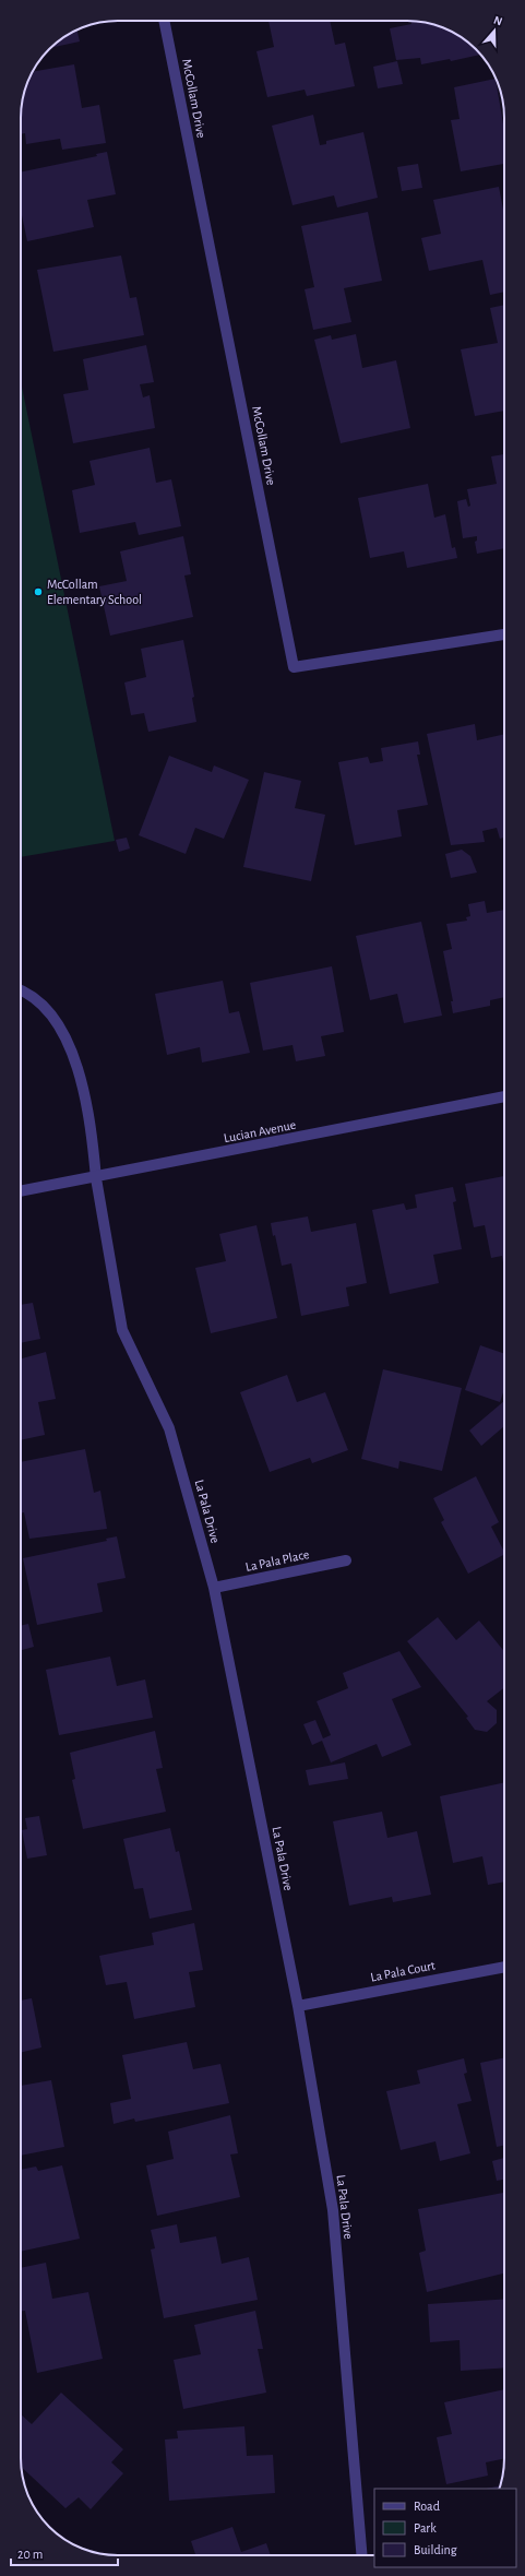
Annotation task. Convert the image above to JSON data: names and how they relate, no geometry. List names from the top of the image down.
{
  "streets": {
    "street": [
      "McCollam Drive",
      "Lucian Avenue",
      "La Pala Drive",
      "La Pala Place",
      "La Pala Court"
    ]
  },
  "crossings": [
    ["Lucian Avenue", "La Pala Drive"],
    ["La Pala Drive", "La Pala Place"],
    ["La Pala Drive", "La Pala Court"]
  ],
  "places": ["McCollam Elementary School"],
  "legend": ["Road", "Park", "Building"],
  "scale_bar": "20 m",
  "north": "top"
}
